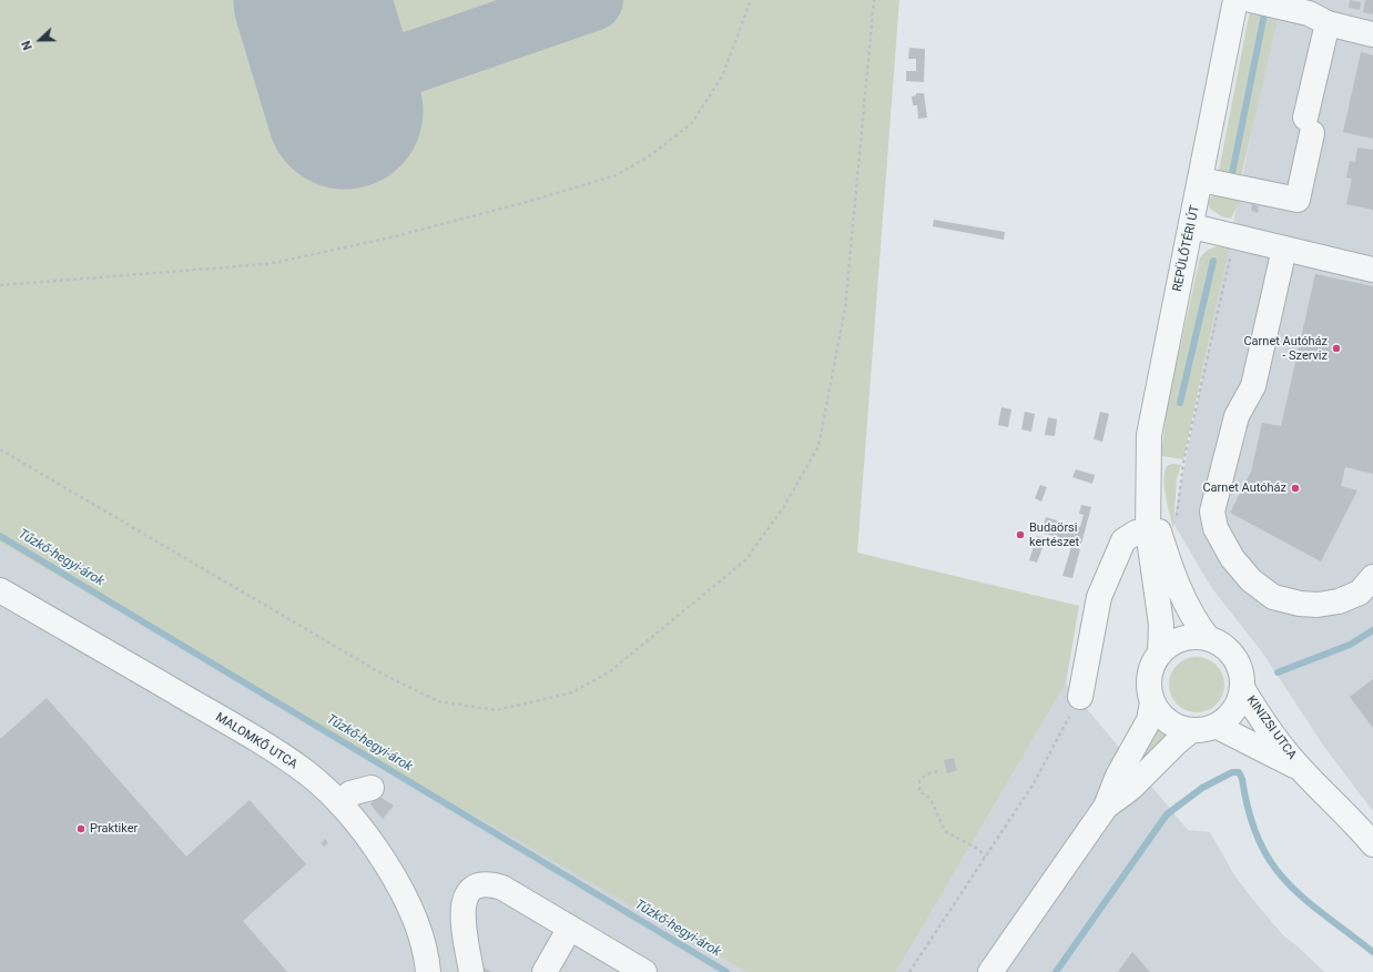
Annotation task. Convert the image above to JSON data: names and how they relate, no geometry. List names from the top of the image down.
{
  "streets": {
    "street": ["REPÜLŐTÉRI ÚT", "KINIZSI UTCA", "MALOMKŐ UTCA"]
  },
  "crossings": [
    ["REPÜLŐTÉRI ÚT", "KINIZSI UTCA"]
  ],
  "water": ["Tűzkő-hegyi-árok"],
  "places": [
    "Carnet Autóház - Szerviz",
    "Carnet Autóház",
    "Budaörsi kertészet",
    "Praktiker"
  ],
  "north": "left"
}
